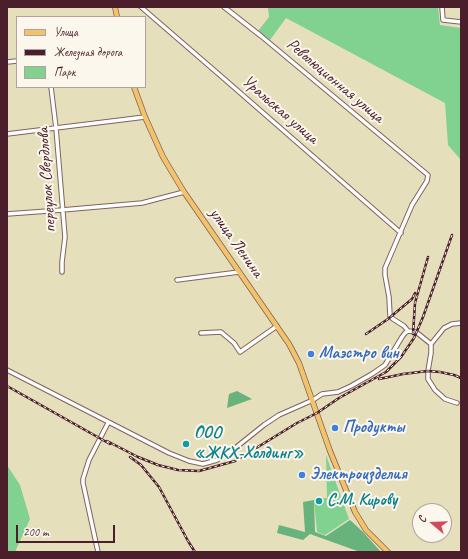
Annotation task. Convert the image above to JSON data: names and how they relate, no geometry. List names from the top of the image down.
{
  "streets": {
    "main road": ["улица Ленина"],
    "street": ["Революционная улица", "Уральская улица", "переулок Свердлова"]
  },
  "crossings": [
    ["Революционная улица", "Уральская улица"]
  ],
  "places": [
    "Маэстро вин",
    "Продукты",
    "ООО «ЖКХ-Холдинг»",
    "Электроизделия",
    "С.М. Кирову"
  ],
  "legend": ["Улица", "Железная дорога", "Парк"],
  "scale_bar": "200 m",
  "north": "left"
}
